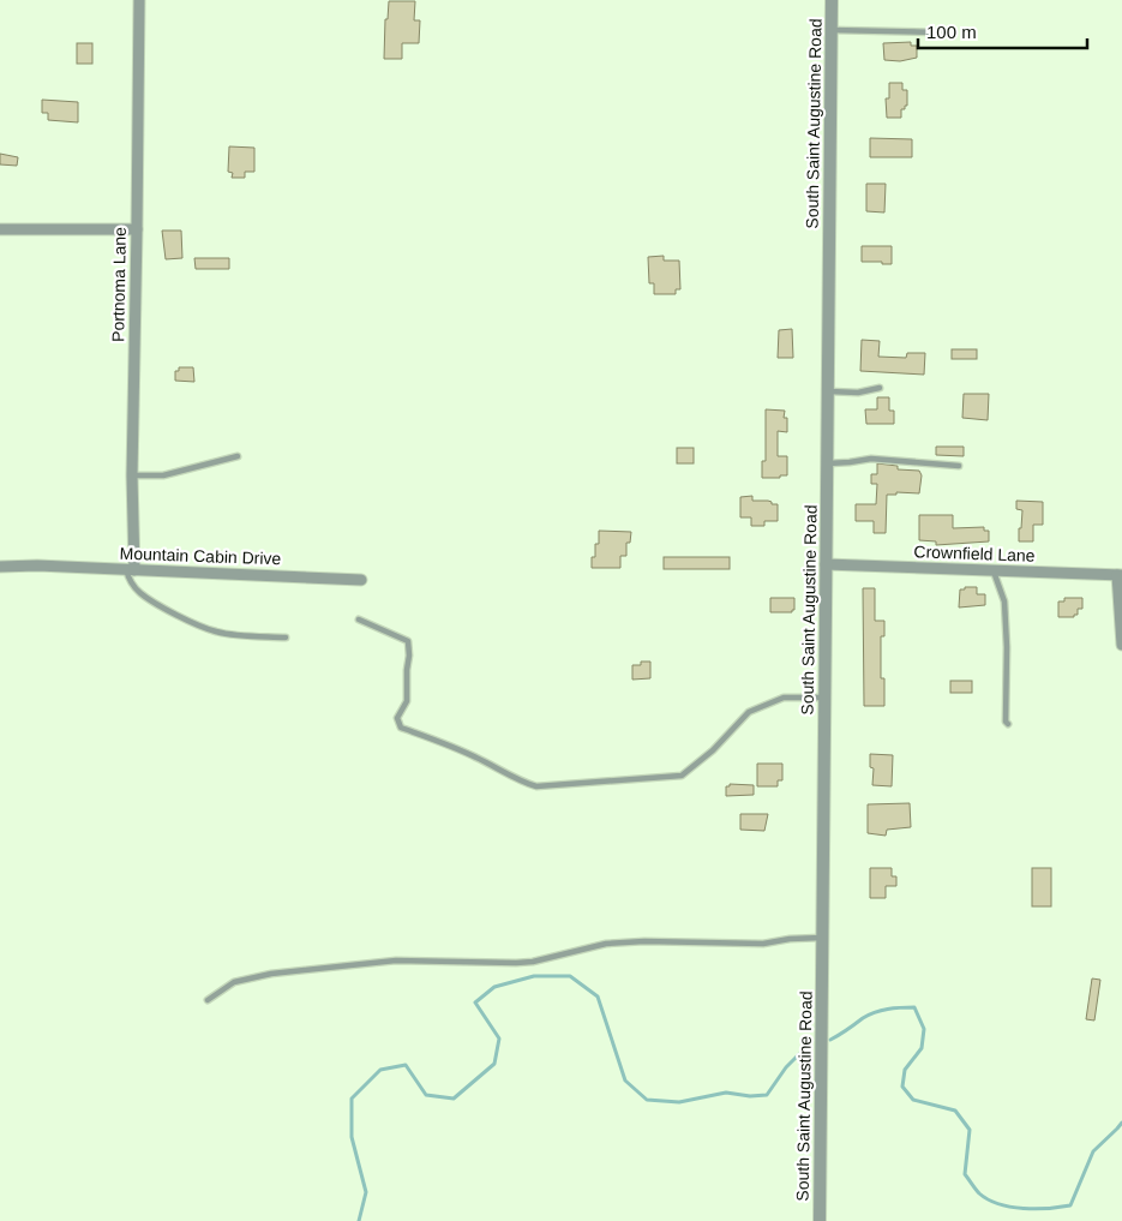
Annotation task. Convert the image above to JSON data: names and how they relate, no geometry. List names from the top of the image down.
{
  "streets": {
    "street": [
      "South Saint Augustine Road",
      "Portnoma Lane",
      "Crownfield Lane",
      "Mountain Cabin Drive"
    ]
  },
  "crossings": [
    ["South Saint Augustine Road", "Crownfield Lane"],
    ["Portnoma Lane", "Mountain Cabin Drive"]
  ],
  "scale_bar": "100 m"
}
